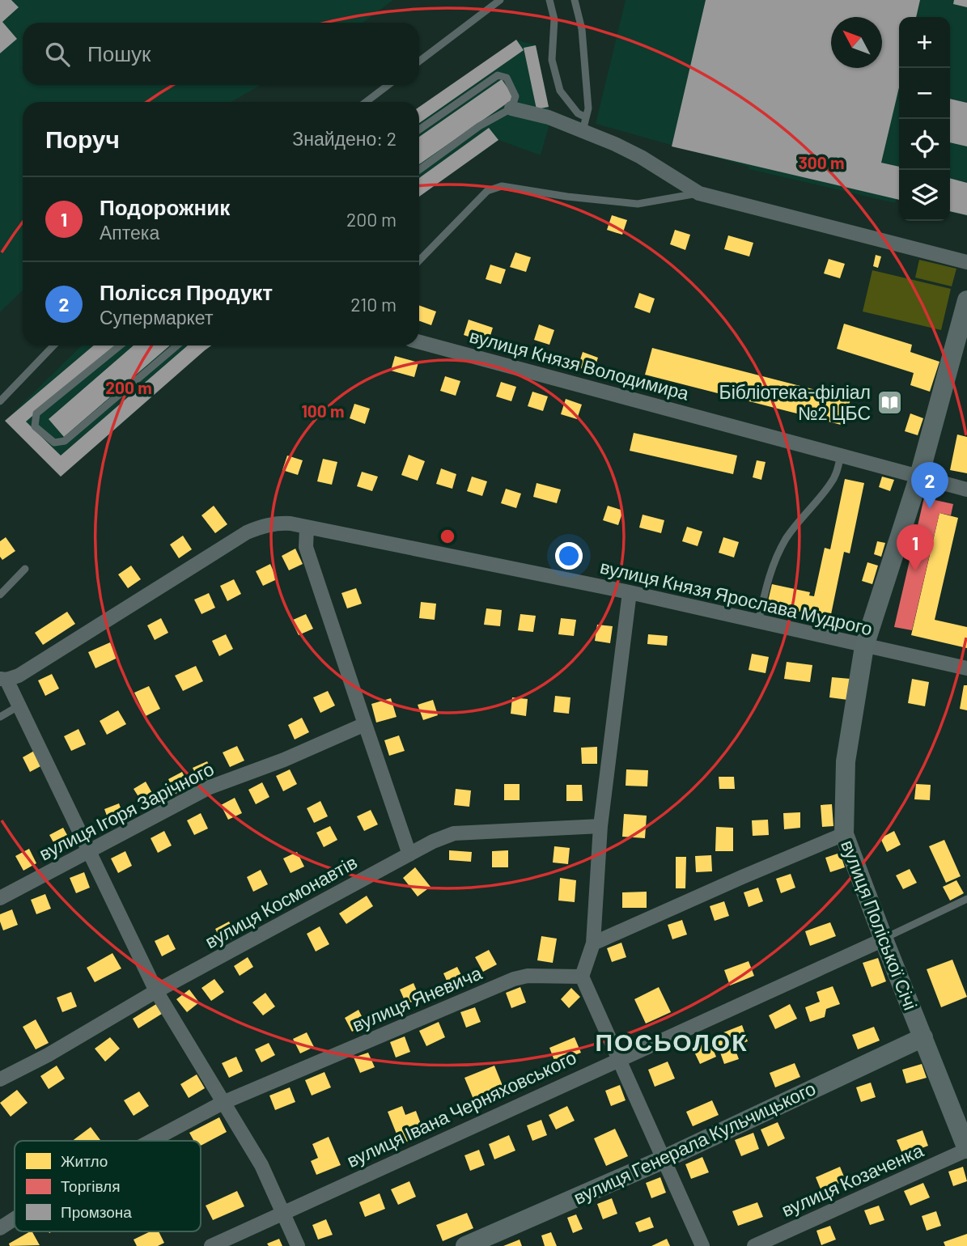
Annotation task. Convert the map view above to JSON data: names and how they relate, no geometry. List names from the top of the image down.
{
  "streets": {
    "street": [
      "вулиця Князя Володимира",
      "вулиця Князя Ярослава Мудрого",
      "вулиця Ігоря Зарічного",
      "вулиця Космонавтів",
      "вулиця Поліської Січі",
      "вулиця Яневича",
      "вулиця Івана Черняховського",
      "вулиця Генерала Кульчицького",
      "вулиця Козаченка"
    ]
  },
  "crossings": [
    ["вулиця Князя Володимира", "вулиця Поліської Січі"],
    ["вулиця Князя Ярослава Мудрого", "вулиця Поліської Січі"],
    ["вулиця Поліської Січі", "вулиця Івана Черняховського"],
    ["вулиця Поліської Січі", "вулиця Генерала Кульчицького"],
    ["вулиця Поліської Січі", "вулиця Козаченка"]
  ],
  "districts": ["ПОСЬОЛОК"],
  "places": {
    "library": ["Бібліотека-філіал №2 ЦБС"]
  },
  "legend": ["Житло", "Торгівля", "Промзона"],
  "north": "top left",
  "page": {
    "map_buttons": ["+", "−"],
    "search": "Пошук",
    "heading": ["Поруч", "Знайдено: 2"],
    "list": [
      {
        "mark": "1",
        "name": "Подорожник",
        "note": "Аптека",
        "value": "200 m"
      },
      {
        "mark": "2",
        "name": "Полісся Продукт",
        "note": "Супермаркет",
        "value": "210 m"
      }
    ],
    "pins": ["2", "1"]
  },
  "rings": ["300 m", "200 m", "100 m"]
}
